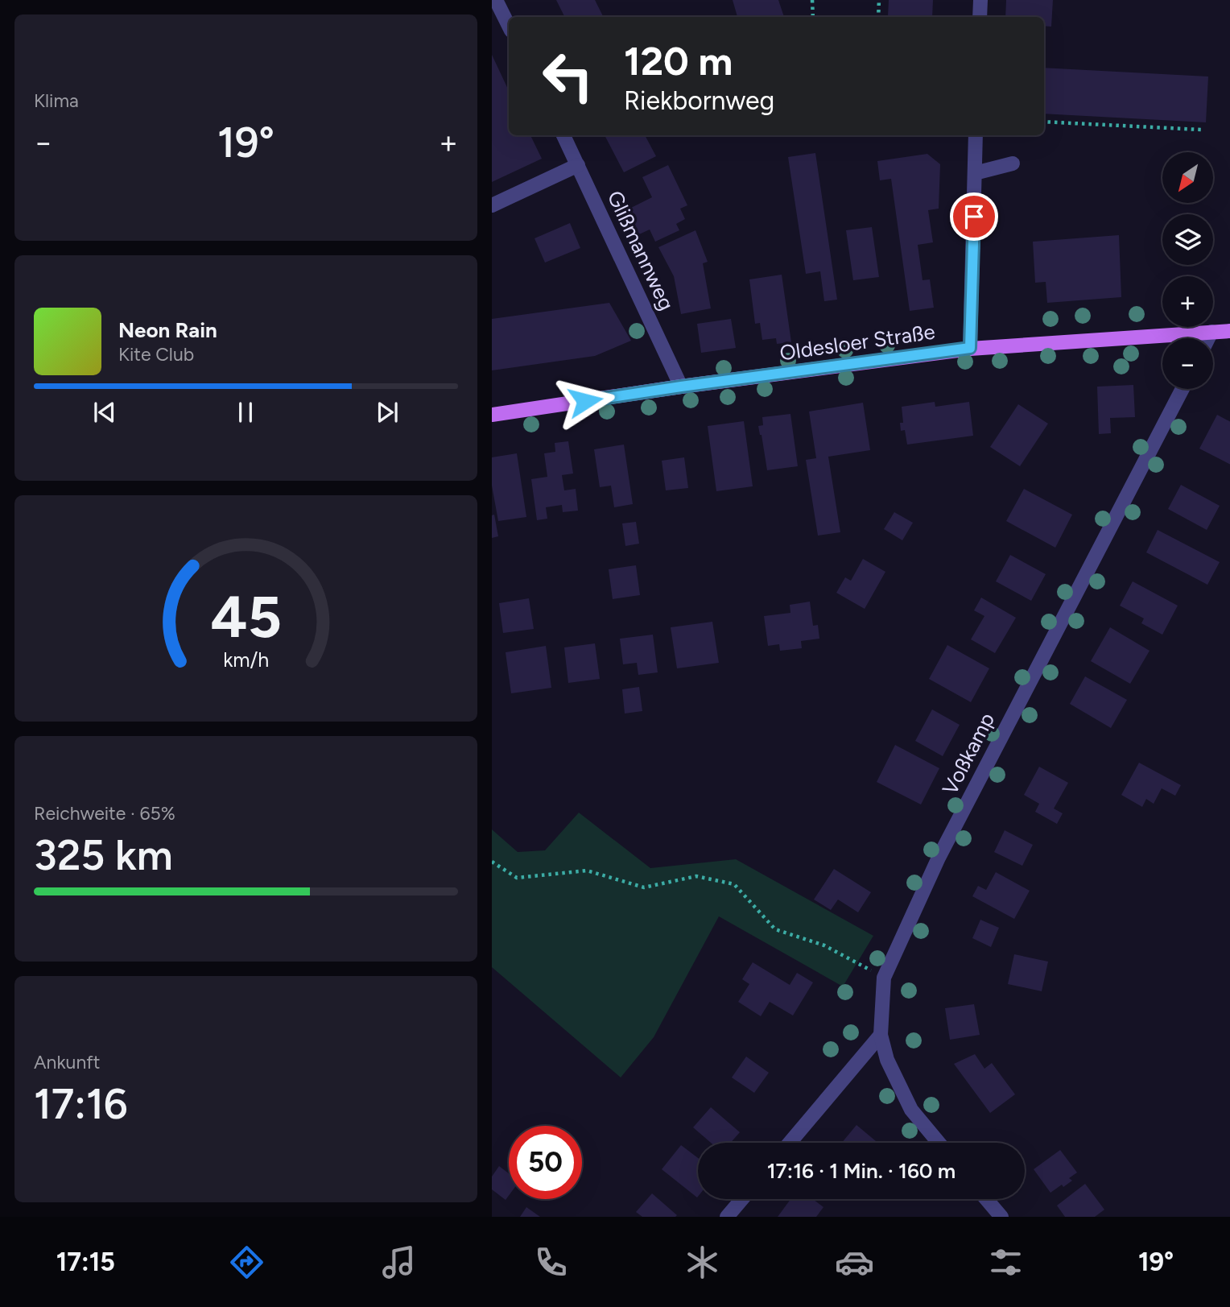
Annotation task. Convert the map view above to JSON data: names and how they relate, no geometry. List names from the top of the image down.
{
  "streets": {
    "main road": ["Oldesloer Straße"],
    "street": ["Glißmannweg", "Voßkamp"]
  },
  "crossings": [
    ["Glißmannweg", "Oldesloer Straße"]
  ],
  "north": "bottom left",
  "page": {
    "tile": [
      "Klima",
      ["Reichweite · 65%", "325 km"],
      ["Ankunft", "17:16"]
    ],
    "turn": ["120 m", "Riekbornweg"],
    "heat": ["−", "19°", "+"],
    "map_buttons": ["+", "−"],
    "song": ["Neon Rain", "Kite Club"],
    "limit": "50",
    "trip": "17:16 · 1 Min. · 160 m",
    "tabs": ["17:15", "19°"],
    "gauge": ["45", "km/h"]
  }
}
